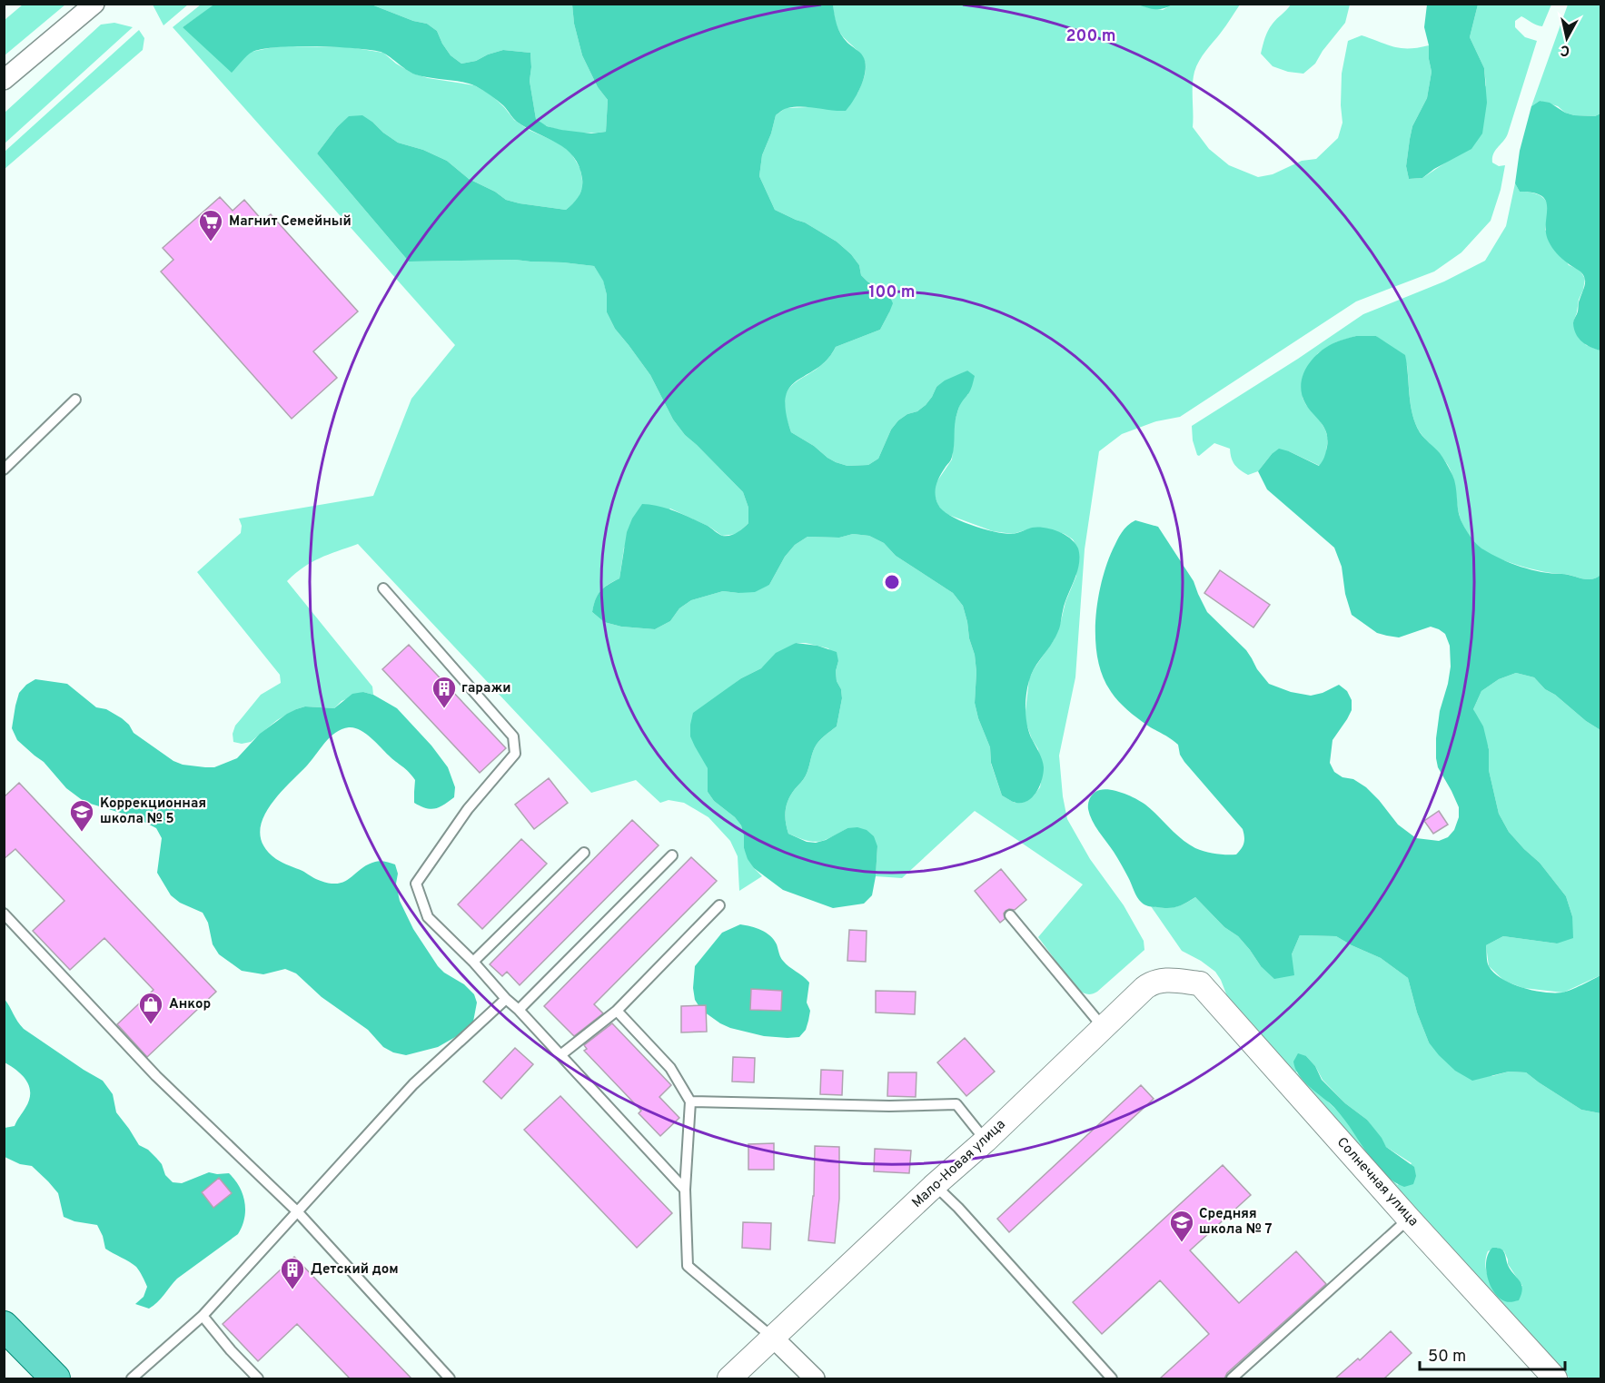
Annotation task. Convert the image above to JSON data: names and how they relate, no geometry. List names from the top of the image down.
{
  "streets": {
    "street": ["Мало-Новая улица", "Солнечная улица"]
  },
  "crossings": [
    ["Мало-Новая улица", "Солнечная улица"]
  ],
  "places": {
    "supermarket": ["Магнит Семейный"],
    "building": ["гаражи", "Детский дом"],
    "school or university": ["Коррекционная школа № 5", "Средняя школа № 7"],
    "shop": ["Анкор"]
  },
  "scale_bar": "50 m",
  "north": "bottom",
  "rings": ["200 m", "100 m"]
}
